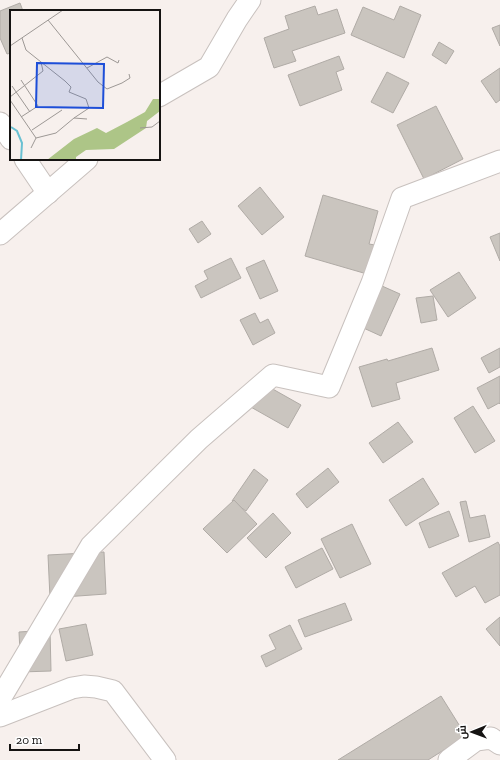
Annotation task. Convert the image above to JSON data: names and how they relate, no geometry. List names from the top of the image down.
{
  "scale_bar": "20 m",
  "north": "left"
}
